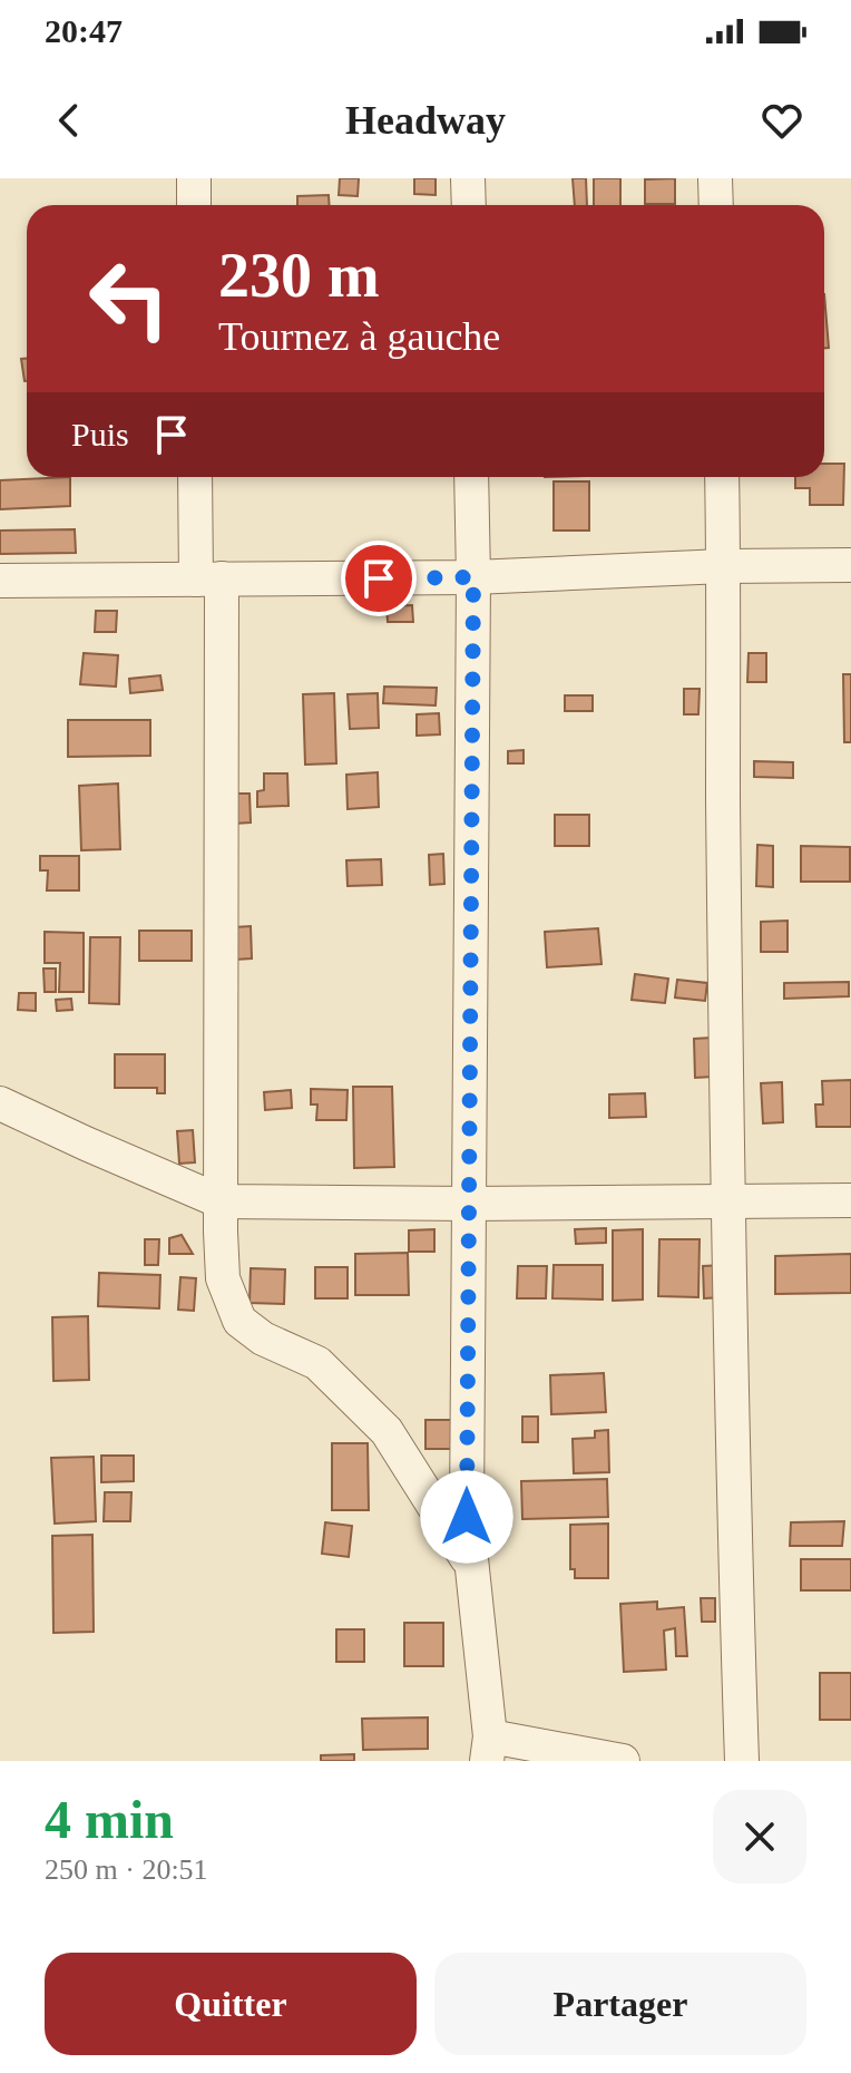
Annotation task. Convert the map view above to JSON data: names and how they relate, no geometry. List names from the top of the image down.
{
  "page": {
    "status": "20:47",
    "header": "Headway",
    "turn": ["230 m", "Tournez à gauche"],
    "then": "Puis",
    "heading": ["4 min", "250 m · 20:51"],
    "buttons": ["Quitter", "Partager"]
  }
}
